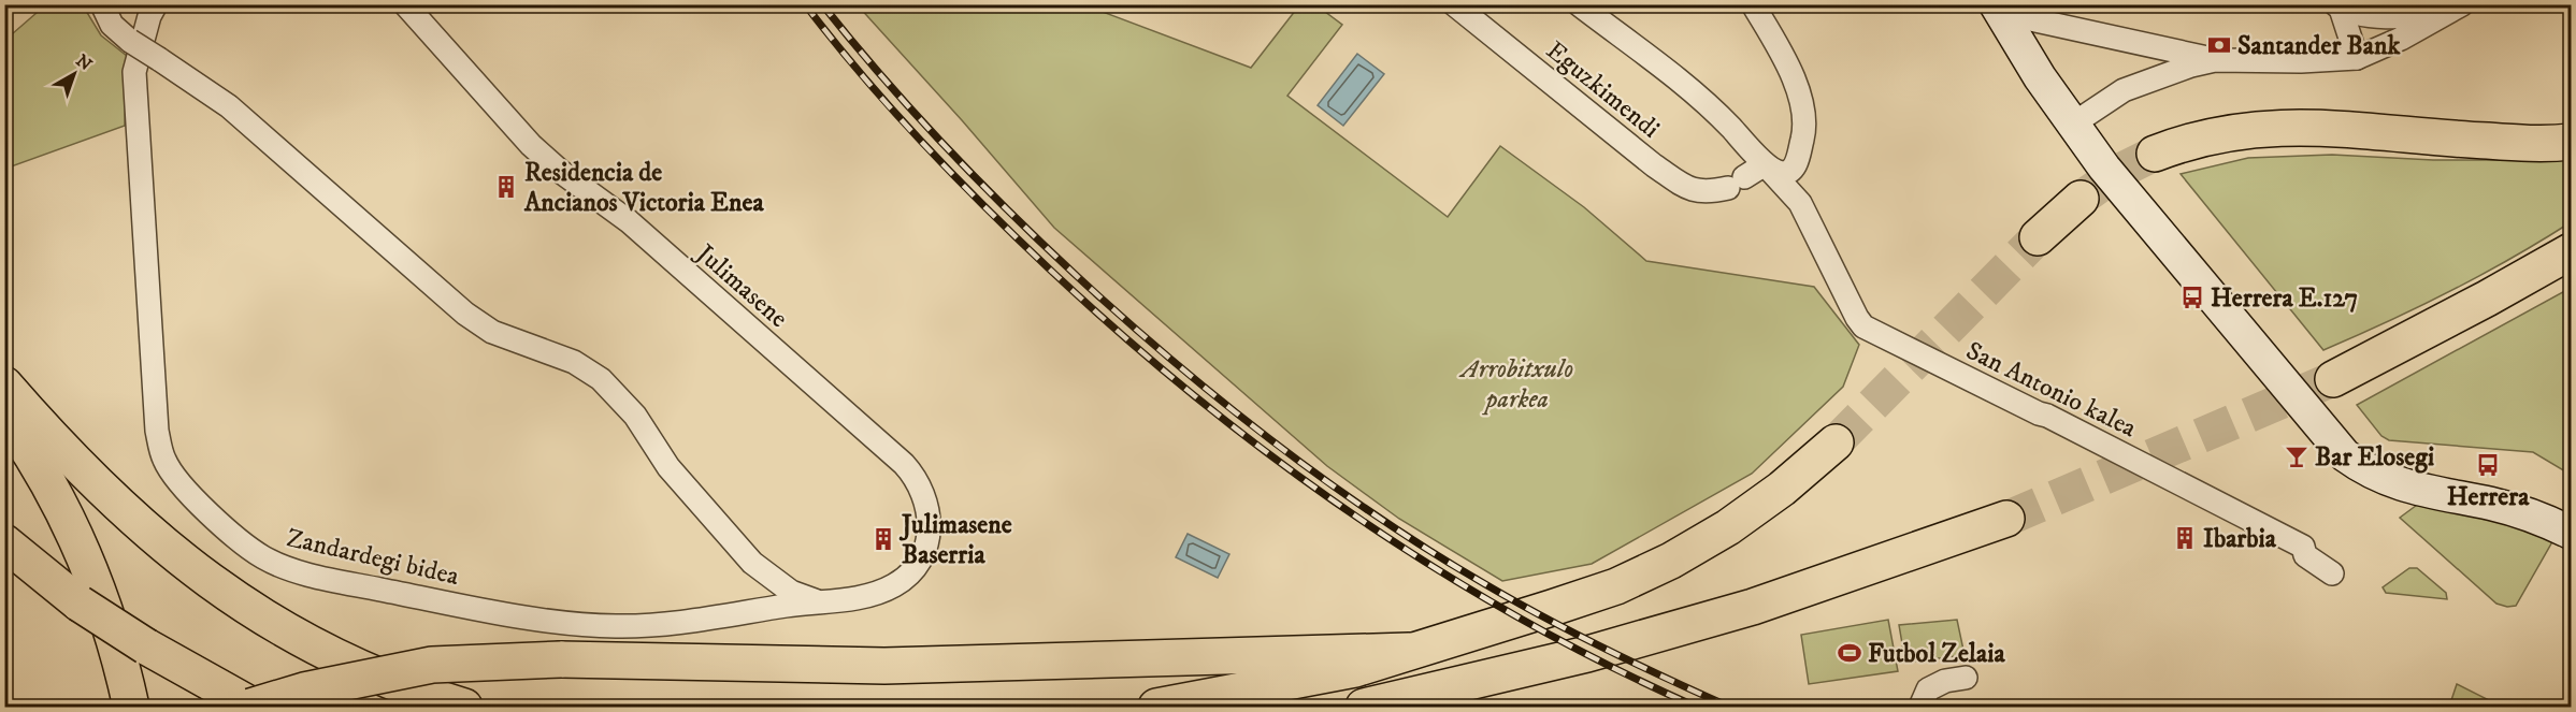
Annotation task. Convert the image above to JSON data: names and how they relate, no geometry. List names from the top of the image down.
{
  "streets": {
    "street": [
      "Eguzkimendi",
      "Julimasene",
      "San Antonio kalea",
      "Zandardegi bidea"
    ]
  },
  "crossings": [
    ["Eguzkimendi", "San Antonio kalea"],
    ["Julimasene", "Zandardegi bidea"]
  ],
  "parks": ["Arrobitxulo parkea"],
  "places": {
    "bank": ["Santander Bank"],
    "building": ["Residencia de Ancianos Victoria Enea", "Ibarbia", "Julimasene Baserria"],
    "bus stop": ["Herrera E.127", "Herrera"],
    "bar": ["Bar Elosegi"],
    "sports": ["Futbol Zelaia"]
  },
  "north": "top right"
}
